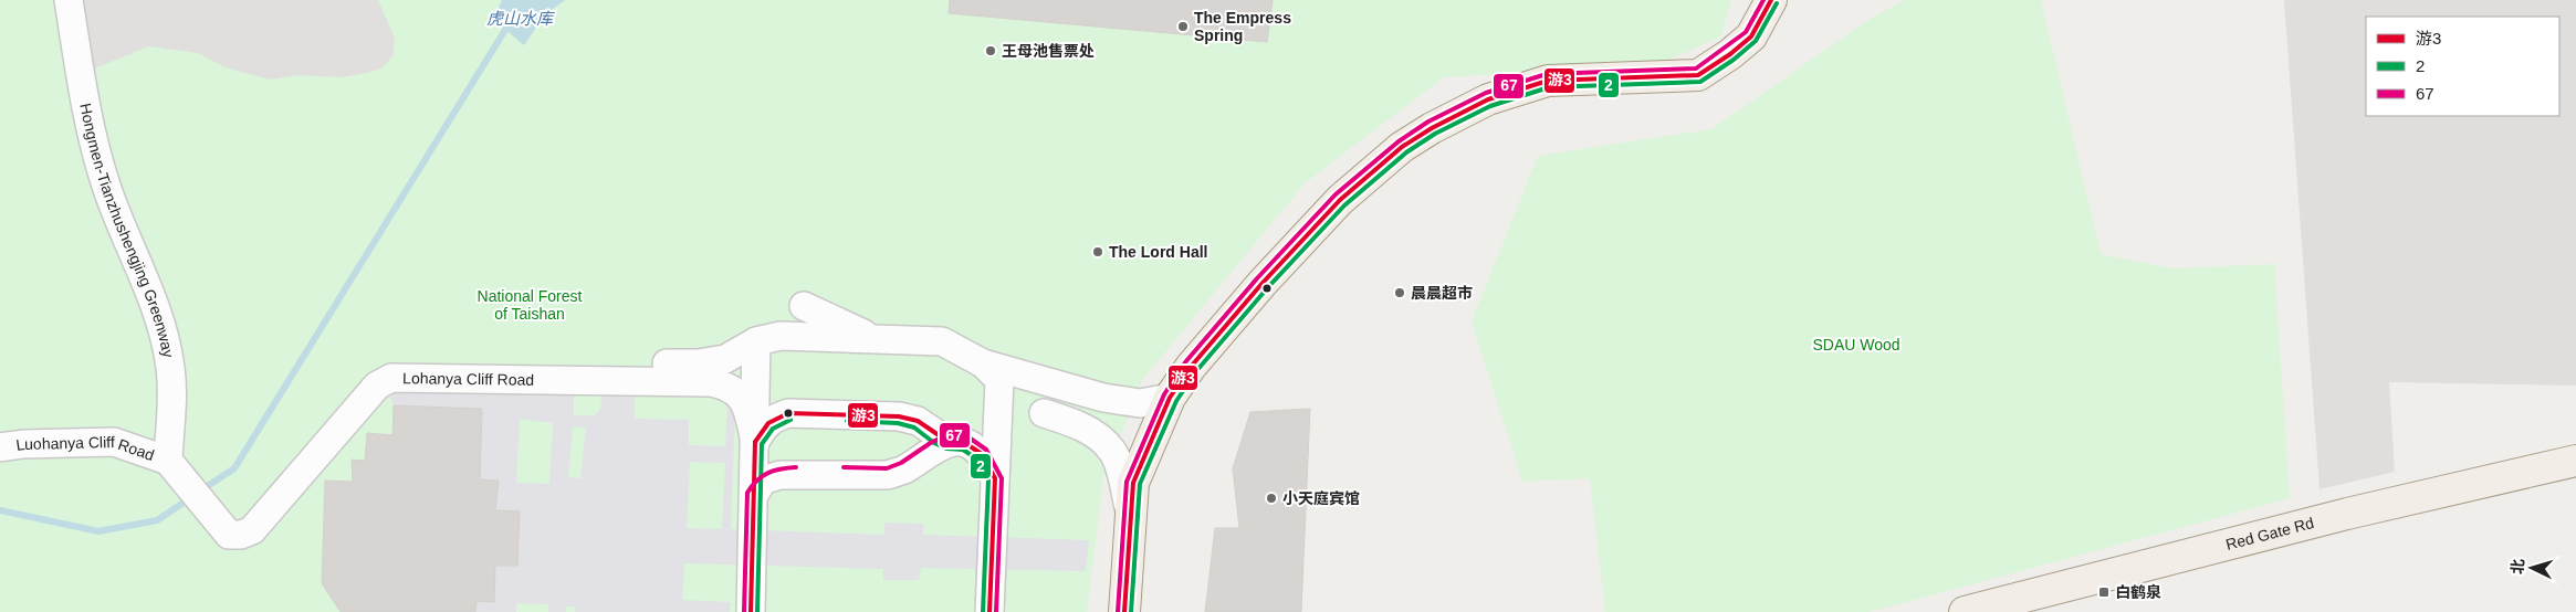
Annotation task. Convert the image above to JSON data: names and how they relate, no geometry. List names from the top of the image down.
{
  "streets": {
    "main road": ["Red Gate Rd"],
    "street": ["Hongmen-Tianzhushengjing Greenway", "Lohanya Cliff Road", "Luohanya Cliff Road"]
  },
  "crossings": [
    ["Hongmen-Tianzhushengjing Greenway", "Lohanya Cliff Road"],
    ["Hongmen-Tianzhushengjing Greenway", "Luohanya Cliff Road"],
    ["Lohanya Cliff Road", "Luohanya Cliff Road"]
  ],
  "water": ["虎山水库"],
  "parks": ["National Forest of Taishan", "SDAU Wood"],
  "places": {
    "other": [
      "The Empress Spring",
      "王母池售票处",
      "The Lord Hall",
      "晨晨超市",
      "小天庭宾馆"
    ],
    "transit": ["白鹤泉"]
  },
  "lines": ["transit line 游3", "transit line 67", "transit line 2"],
  "legend": ["游3", "2", "67"],
  "north": "left"
}
